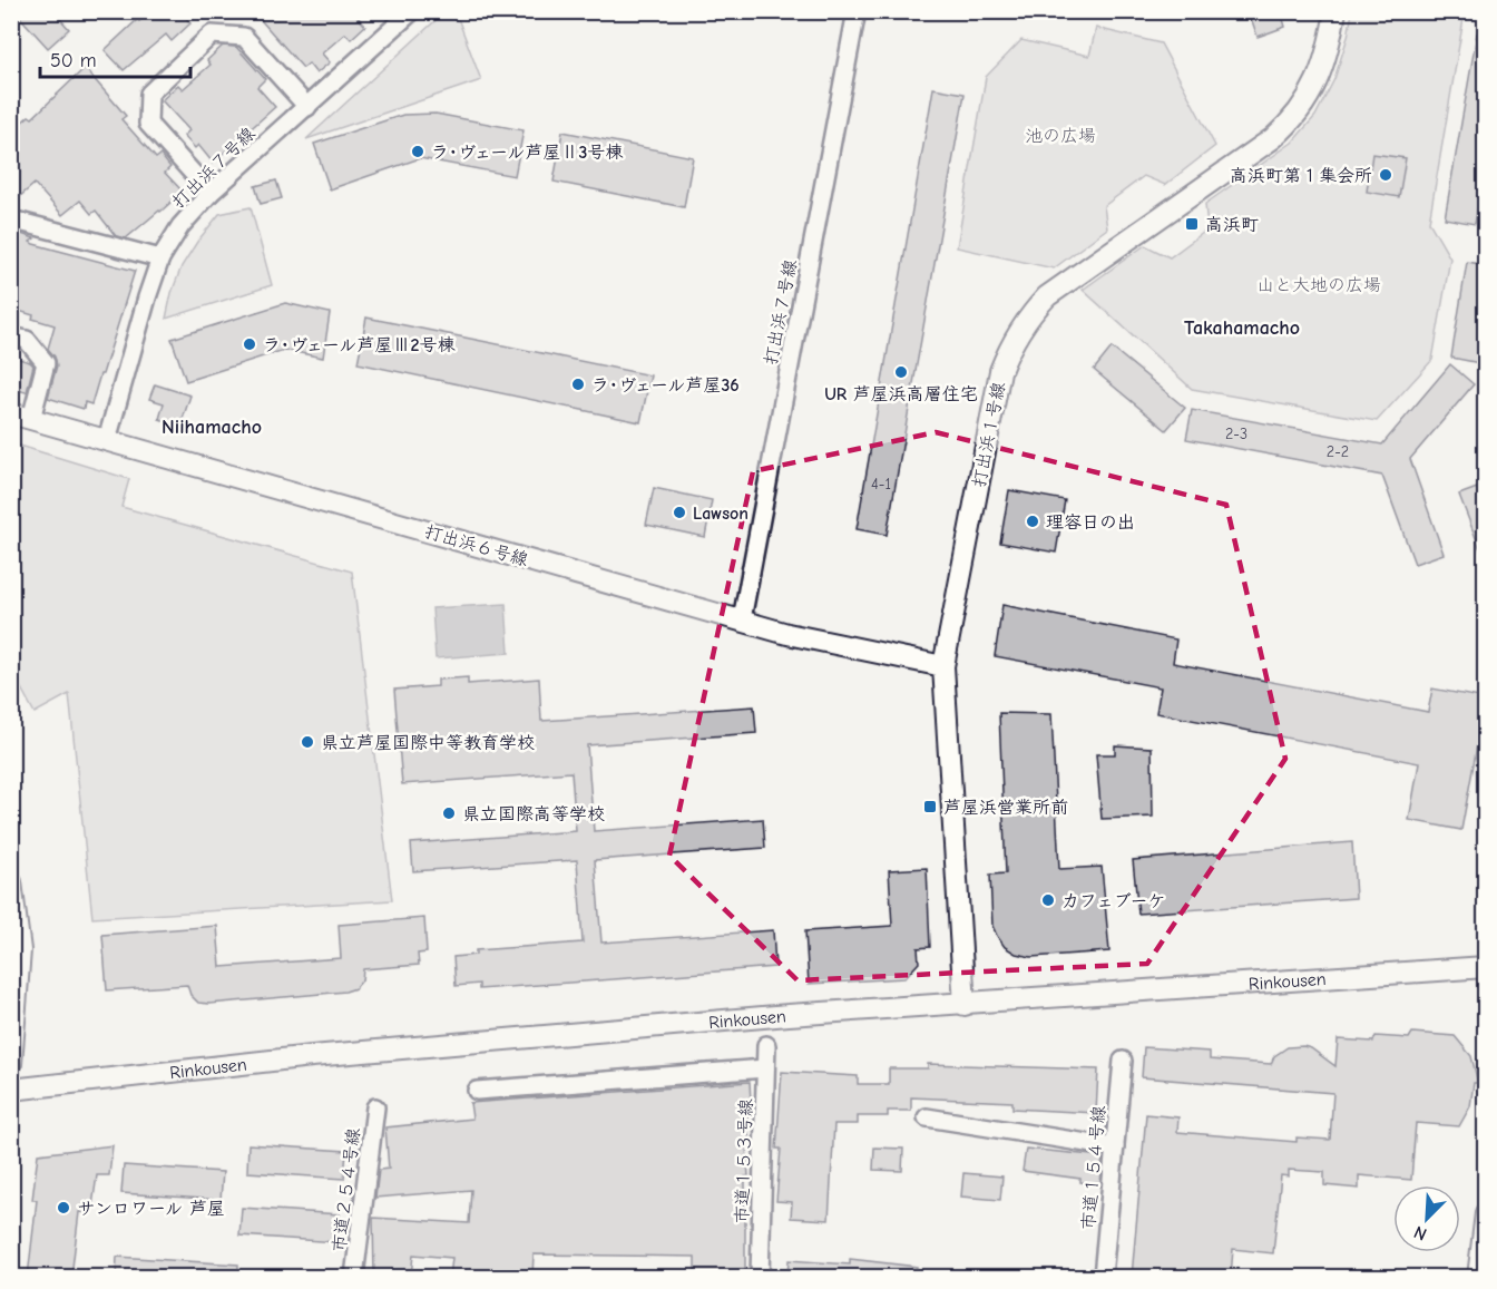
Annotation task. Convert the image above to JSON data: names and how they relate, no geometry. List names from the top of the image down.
{
  "streets": {
    "street": [
      "打出浜７号線",
      "打出浜１号線",
      "打出浜６号線",
      "Rinkousen",
      "市道１５３号線",
      "市道１５４号線",
      "市道２５４号線"
    ]
  },
  "crossings": [
    ["打出浜７号線", "打出浜６号線"],
    ["打出浜１号線", "打出浜６号線"],
    ["打出浜１号線", "Rinkousen"]
  ],
  "districts": ["Takahamacho", "Niihamacho"],
  "parks": ["池の広場", "山と大地の広場"],
  "places": {
    "other": [
      "ラ･ヴェール芦屋Ⅱ3号棟",
      "高浜町第１集会所",
      "ラ･ヴェール芦屋Ⅲ2号棟",
      "UR 芦屋浜高層住宅",
      "ラ･ヴェール芦屋36",
      "Lawson",
      "理容日の出",
      "県立芦屋国際中等教育学校",
      "県立国際高等学校",
      "カフェブーケ",
      "サンロワール 芦屋"
    ],
    "transit": ["高浜町", "芦屋浜営業所前"]
  },
  "house_numbers": ["2-3", "2-2", "4-1"],
  "scale_bar": "50 m",
  "north": "bottom left"
}
